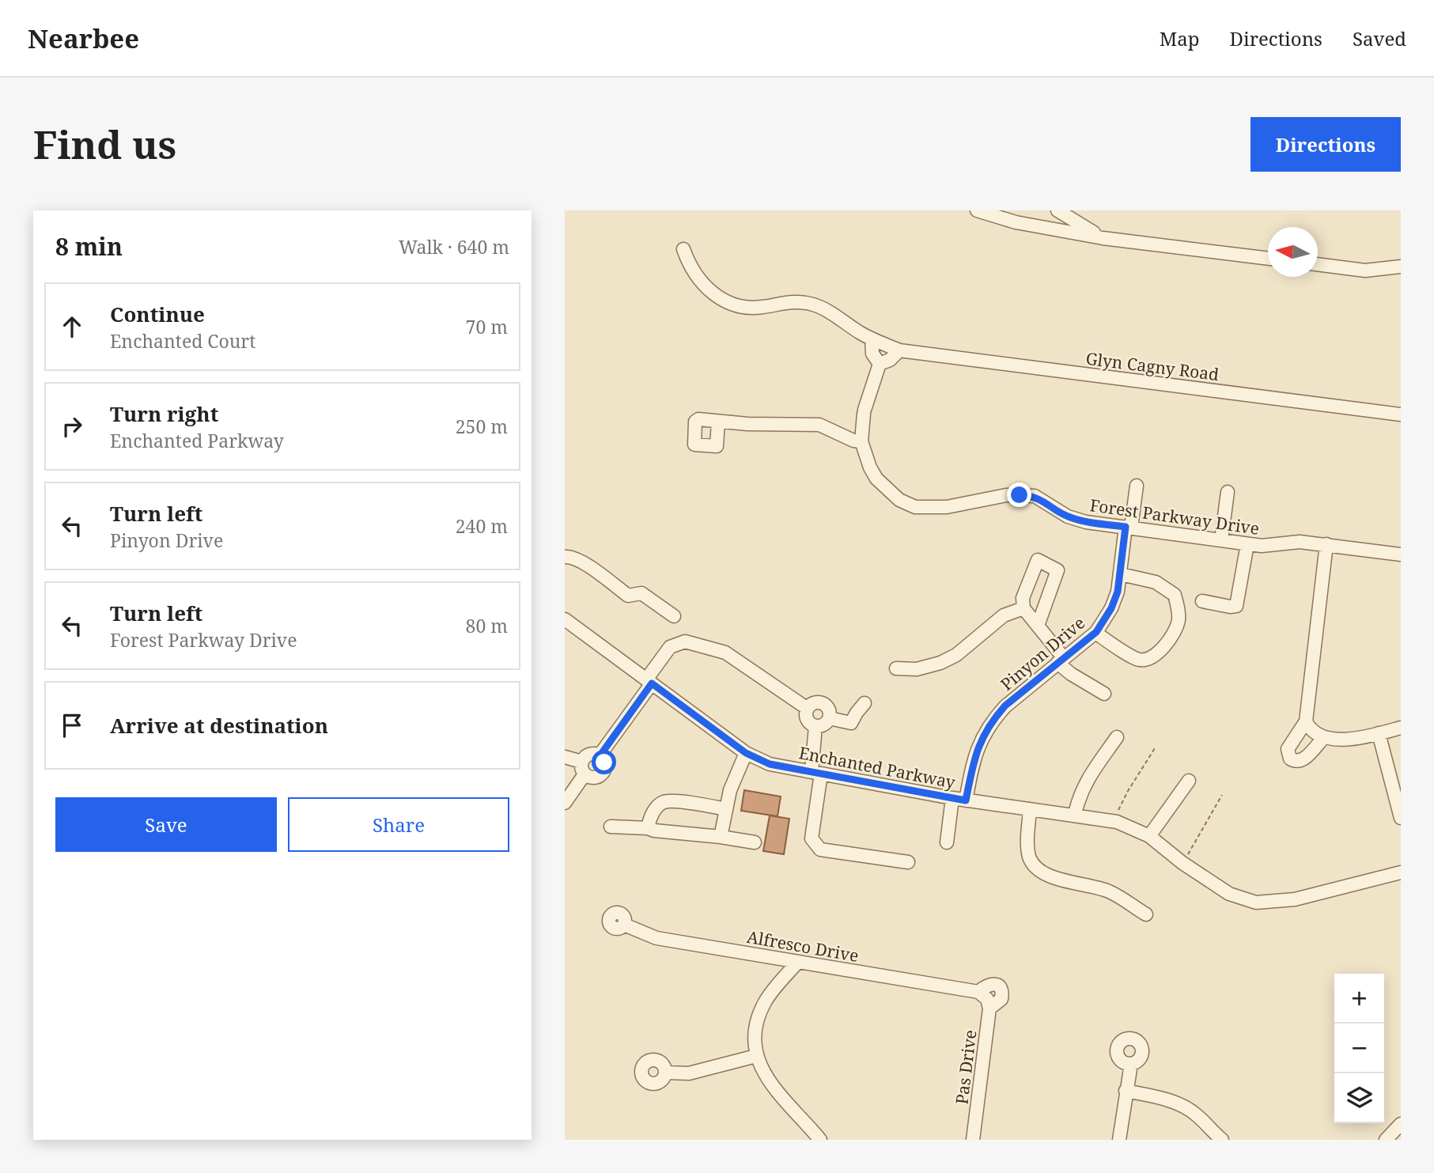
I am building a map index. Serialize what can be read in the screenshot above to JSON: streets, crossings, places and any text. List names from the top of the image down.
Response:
{
  "streets": {
    "street": [
      "Glyn Cagny Road",
      "Forest Parkway Drive",
      "Pinyon Drive",
      "Enchanted Parkway",
      "Alfresco Drive",
      "Pas Drive"
    ]
  },
  "crossings": [
    ["Forest Parkway Drive", "Pinyon Drive"],
    ["Pinyon Drive", "Enchanted Parkway"],
    ["Alfresco Drive", "Pas Drive"]
  ],
  "north": "left",
  "page": {
    "header": "Nearbee",
    "nav": ["Map", "Directions", "Saved"],
    "buttons": [
      "Directions",
      ["Save", "Share"]
    ],
    "title": "Find us",
    "heading": ["8 min", "Walk · 640 m"],
    "list": [
      ["Continue", "Enchanted Court", "70 m"],
      ["Turn right", "Enchanted Parkway", "250 m"],
      ["Turn left", "Pinyon Drive", "240 m"],
      ["Turn left", "Forest Parkway Drive", "80 m"],
      "Arrive at destination"
    ],
    "map_buttons": ["+", "−"]
  }
}
